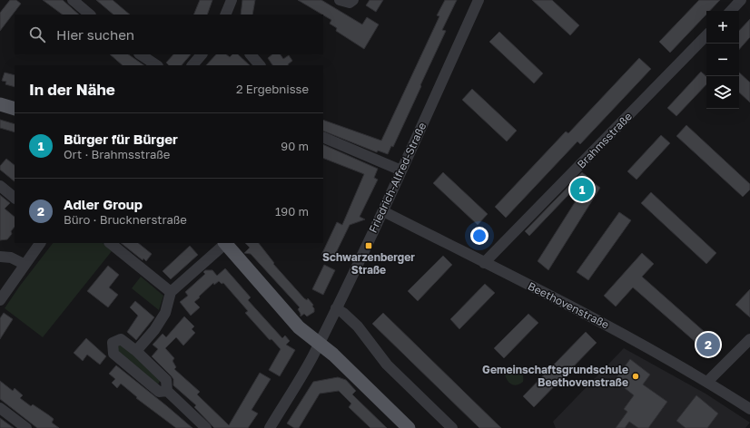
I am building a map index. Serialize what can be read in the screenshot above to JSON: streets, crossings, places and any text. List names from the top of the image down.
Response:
{
  "streets": {
    "street": ["Brahmsstraße", "Friedrich-Alfred-Straße", "Beethovenstraße"]
  },
  "crossings": [
    ["Brahmsstraße", "Beethovenstraße"],
    ["Friedrich-Alfred-Straße", "Beethovenstraße"]
  ],
  "places": {
    "transit": ["Schwarzenberger Straße"],
    "other": ["Gemeinschaftsgrundschule Beethovenstraße"]
  },
  "page": {
    "map_buttons": ["+", "−"],
    "search": "Hier suchen",
    "heading": ["In der Nähe", "2 Ergebnisse"],
    "list": [
      {
        "mark": "1",
        "name": "Bürger für Bürger",
        "note": "Ort · Brahmsstraße",
        "value": "90 m"
      },
      {
        "mark": "2",
        "name": "Adler Group",
        "note": "Büro · Brucknerstraße",
        "value": "190 m"
      }
    ],
    "pins": ["1", "2"]
  }
}
